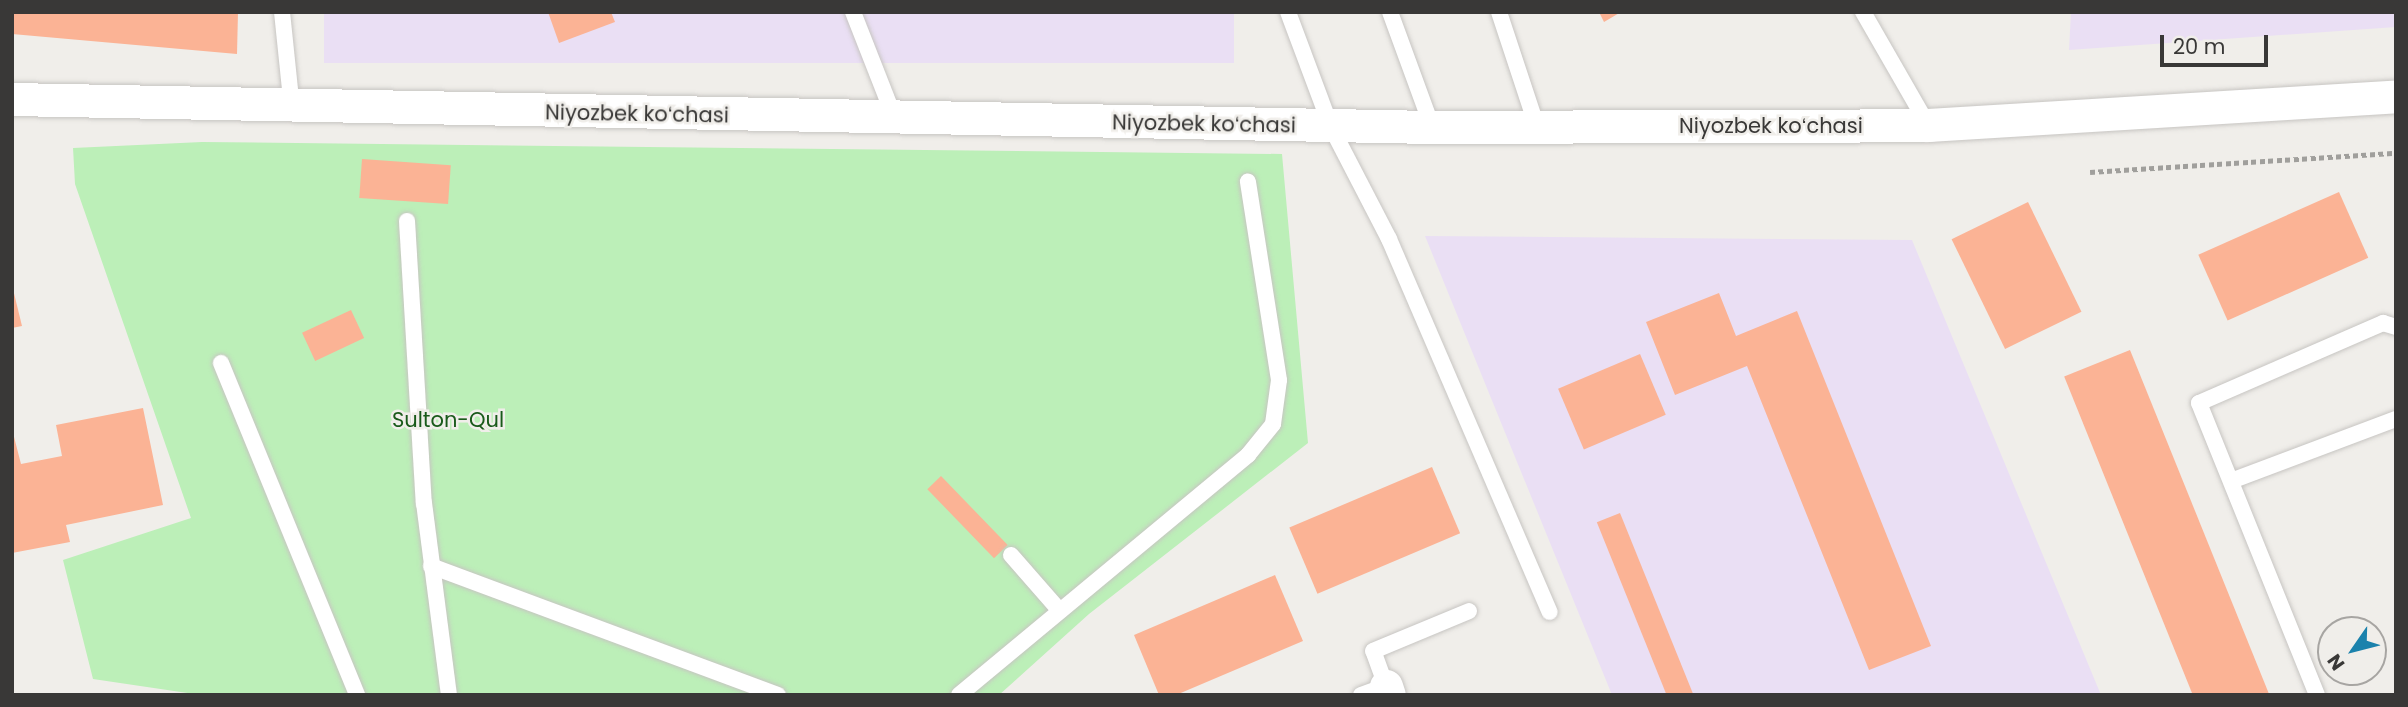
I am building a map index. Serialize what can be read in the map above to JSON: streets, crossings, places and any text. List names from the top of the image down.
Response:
{
  "streets": {
    "street": ["Niyozbek koʻchasi"]
  },
  "parks": ["Sulton-Qul"],
  "scale_bar": "20 m",
  "north": "bottom left"
}
